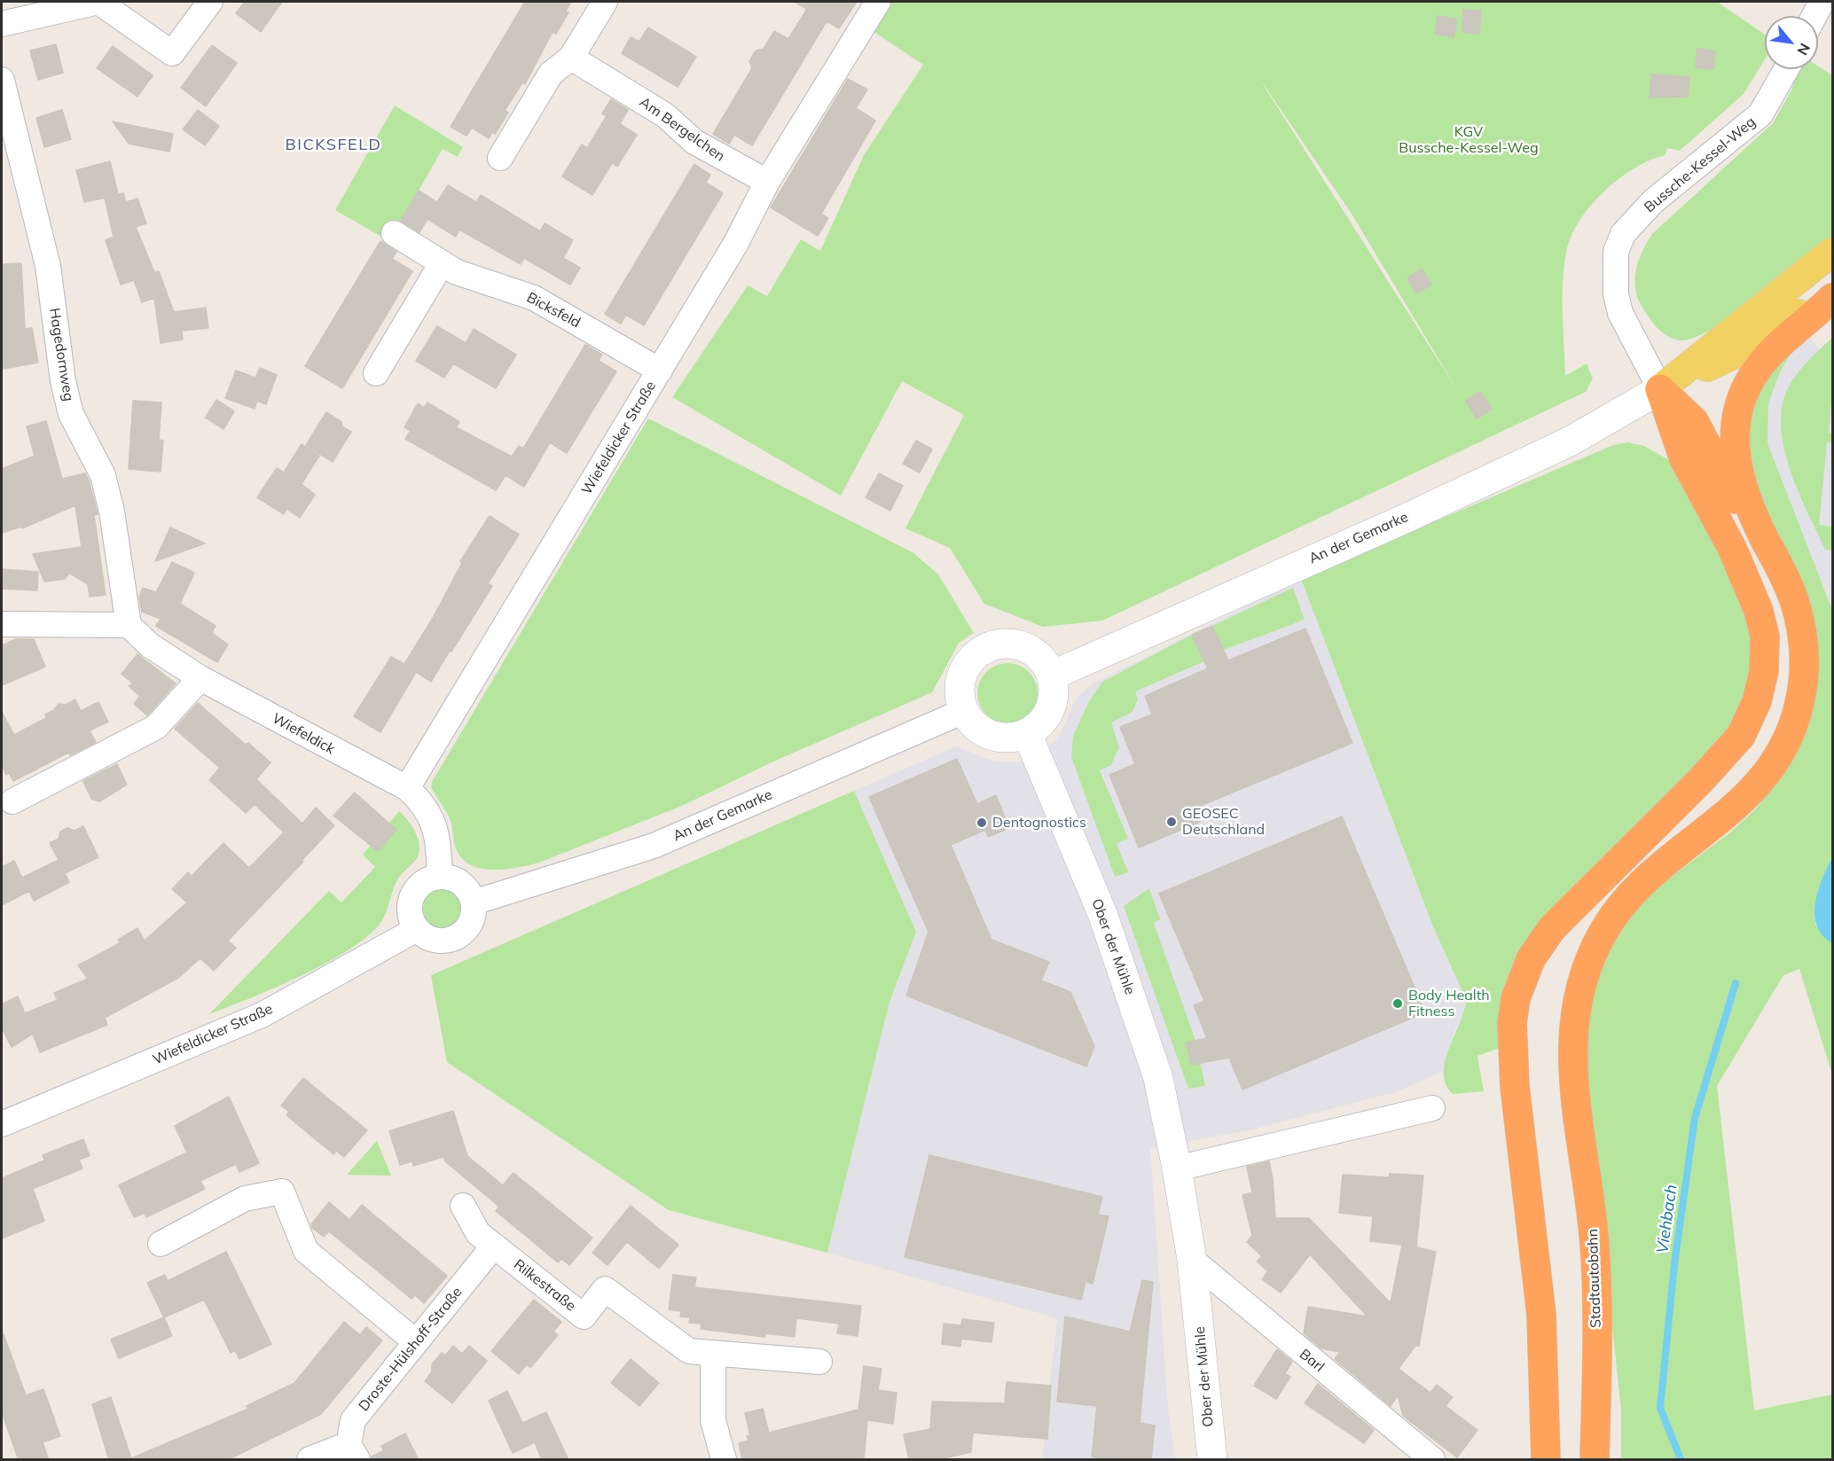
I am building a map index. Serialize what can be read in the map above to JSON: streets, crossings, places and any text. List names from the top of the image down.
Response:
{
  "streets": {
    "highway": ["Stadtautobahn"],
    "street": [
      "Am Bergelchen",
      "Bussche-Kessel-Weg",
      "Bicksfeld",
      "Hagedornweg",
      "Wiefeldicker Straße",
      "An der Gemarke",
      "Wiefeldick",
      "Ober der Mühle",
      "Rilkestraße",
      "Droste-Hülshoff-Straße",
      "Barl"
    ]
  },
  "crossings": [
    ["Am Bergelchen", "Wiefeldicker Straße"],
    ["Bussche-Kessel-Weg", "An der Gemarke"],
    ["Bicksfeld", "Wiefeldicker Straße"],
    ["Hagedornweg", "Wiefeldick"],
    ["Wiefeldicker Straße", "An der Gemarke"],
    ["Wiefeldicker Straße", "Wiefeldick"],
    ["An der Gemarke", "Ober der Mühle"],
    ["Ober der Mühle", "Barl"],
    ["Rilkestraße", "Droste-Hülshoff-Straße"]
  ],
  "districts": ["BICKSFELD"],
  "water": ["Viehbach"],
  "parks": ["KGV Bussche-Kessel-Weg"],
  "places": ["GEOSEC Deutschland", "Dentognostics", "Body Health Fitness"],
  "north": "bottom right"
}
